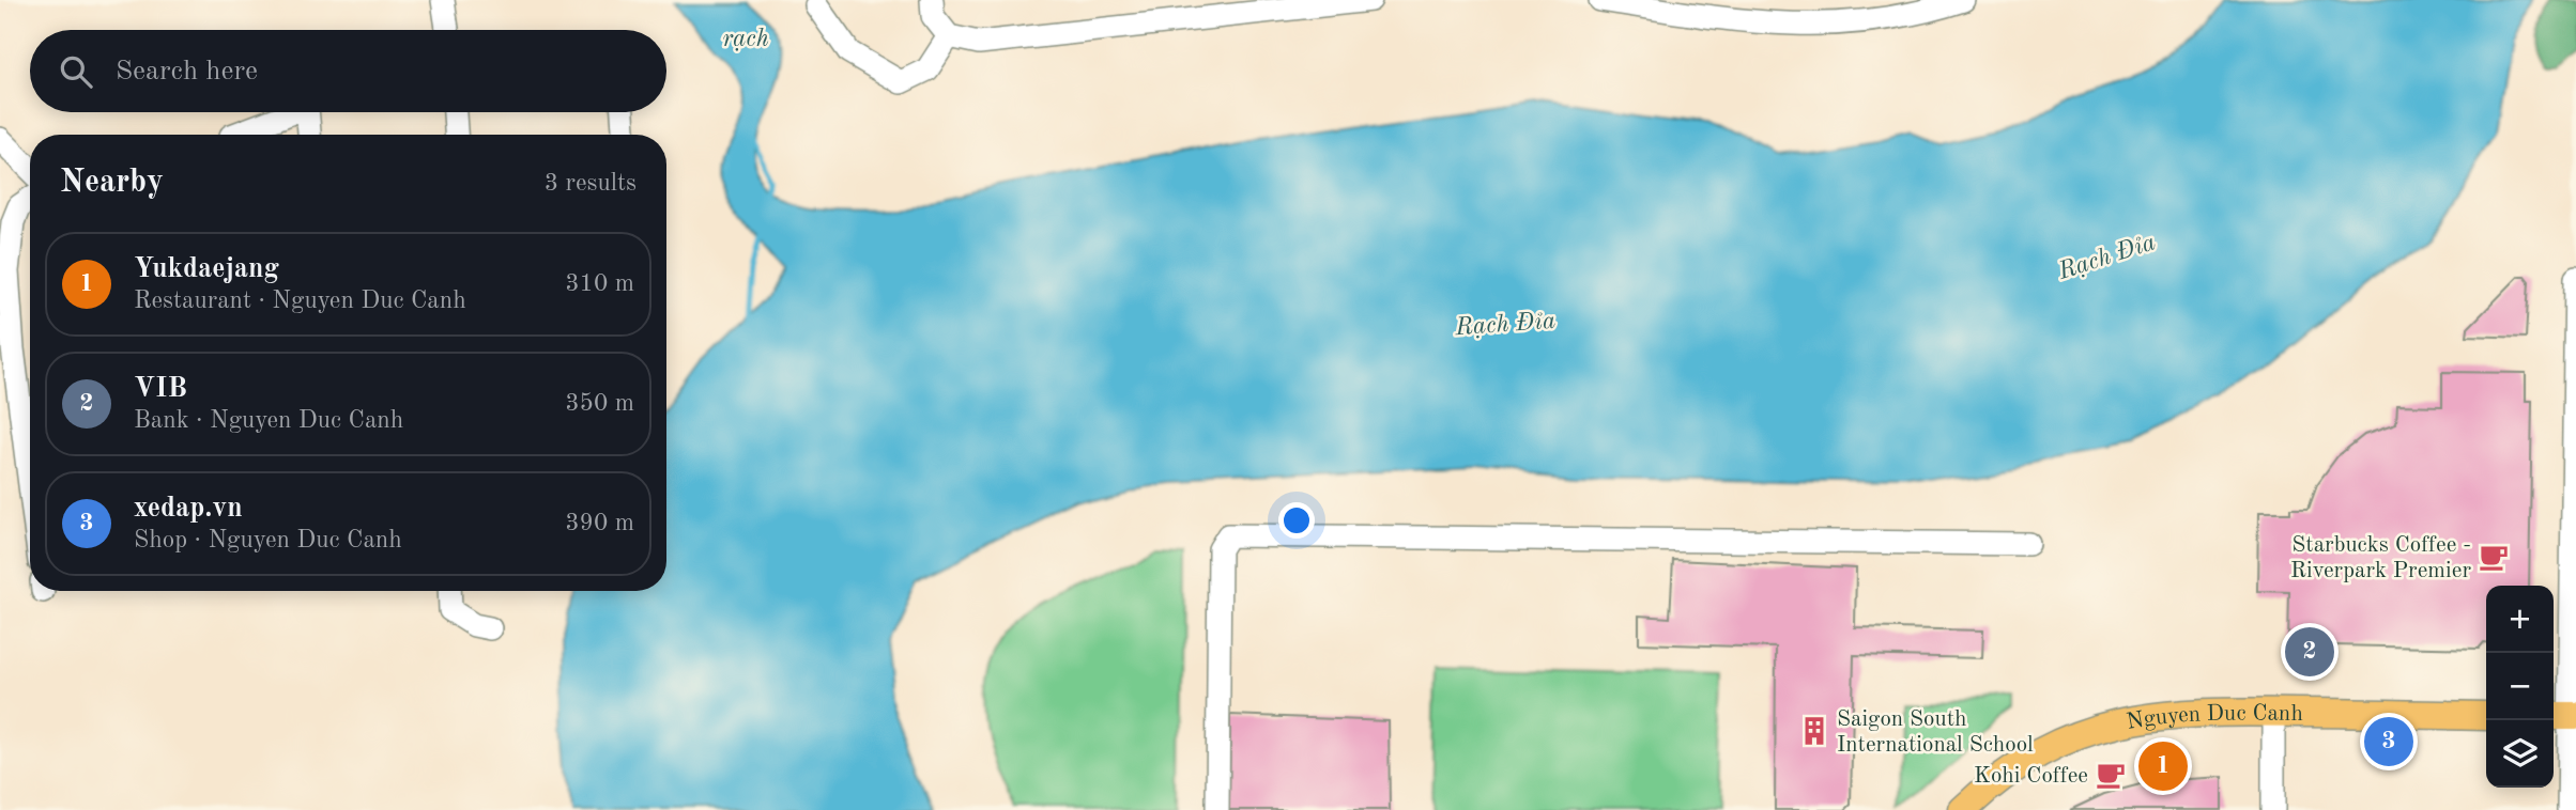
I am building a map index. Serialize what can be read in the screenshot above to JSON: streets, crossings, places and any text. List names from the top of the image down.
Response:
{
  "streets": {
    "main road": ["Nguyen Duc Canh"]
  },
  "water": ["rạch", "Rạch Đỉa"],
  "places": {
    "cafe": ["Starbucks Coffee - Riverpark Premier", "Kohi Coffee"],
    "building": ["Saigon South International School"]
  },
  "page": {
    "search": "Search here",
    "heading": ["Nearby", "3 results"],
    "list": [
      {
        "mark": "1",
        "name": "Yukdaejang",
        "note": "Restaurant · Nguyen Duc Canh",
        "value": "310 m"
      },
      {
        "mark": "2",
        "name": "VIB",
        "note": "Bank · Nguyen Duc Canh",
        "value": "350 m"
      },
      {
        "mark": "3",
        "name": "xedap.vn",
        "note": "Shop · Nguyen Duc Canh",
        "value": "390 m"
      }
    ],
    "map_buttons": ["+", "−"],
    "pins": ["2", "3", "1"]
  }
}
